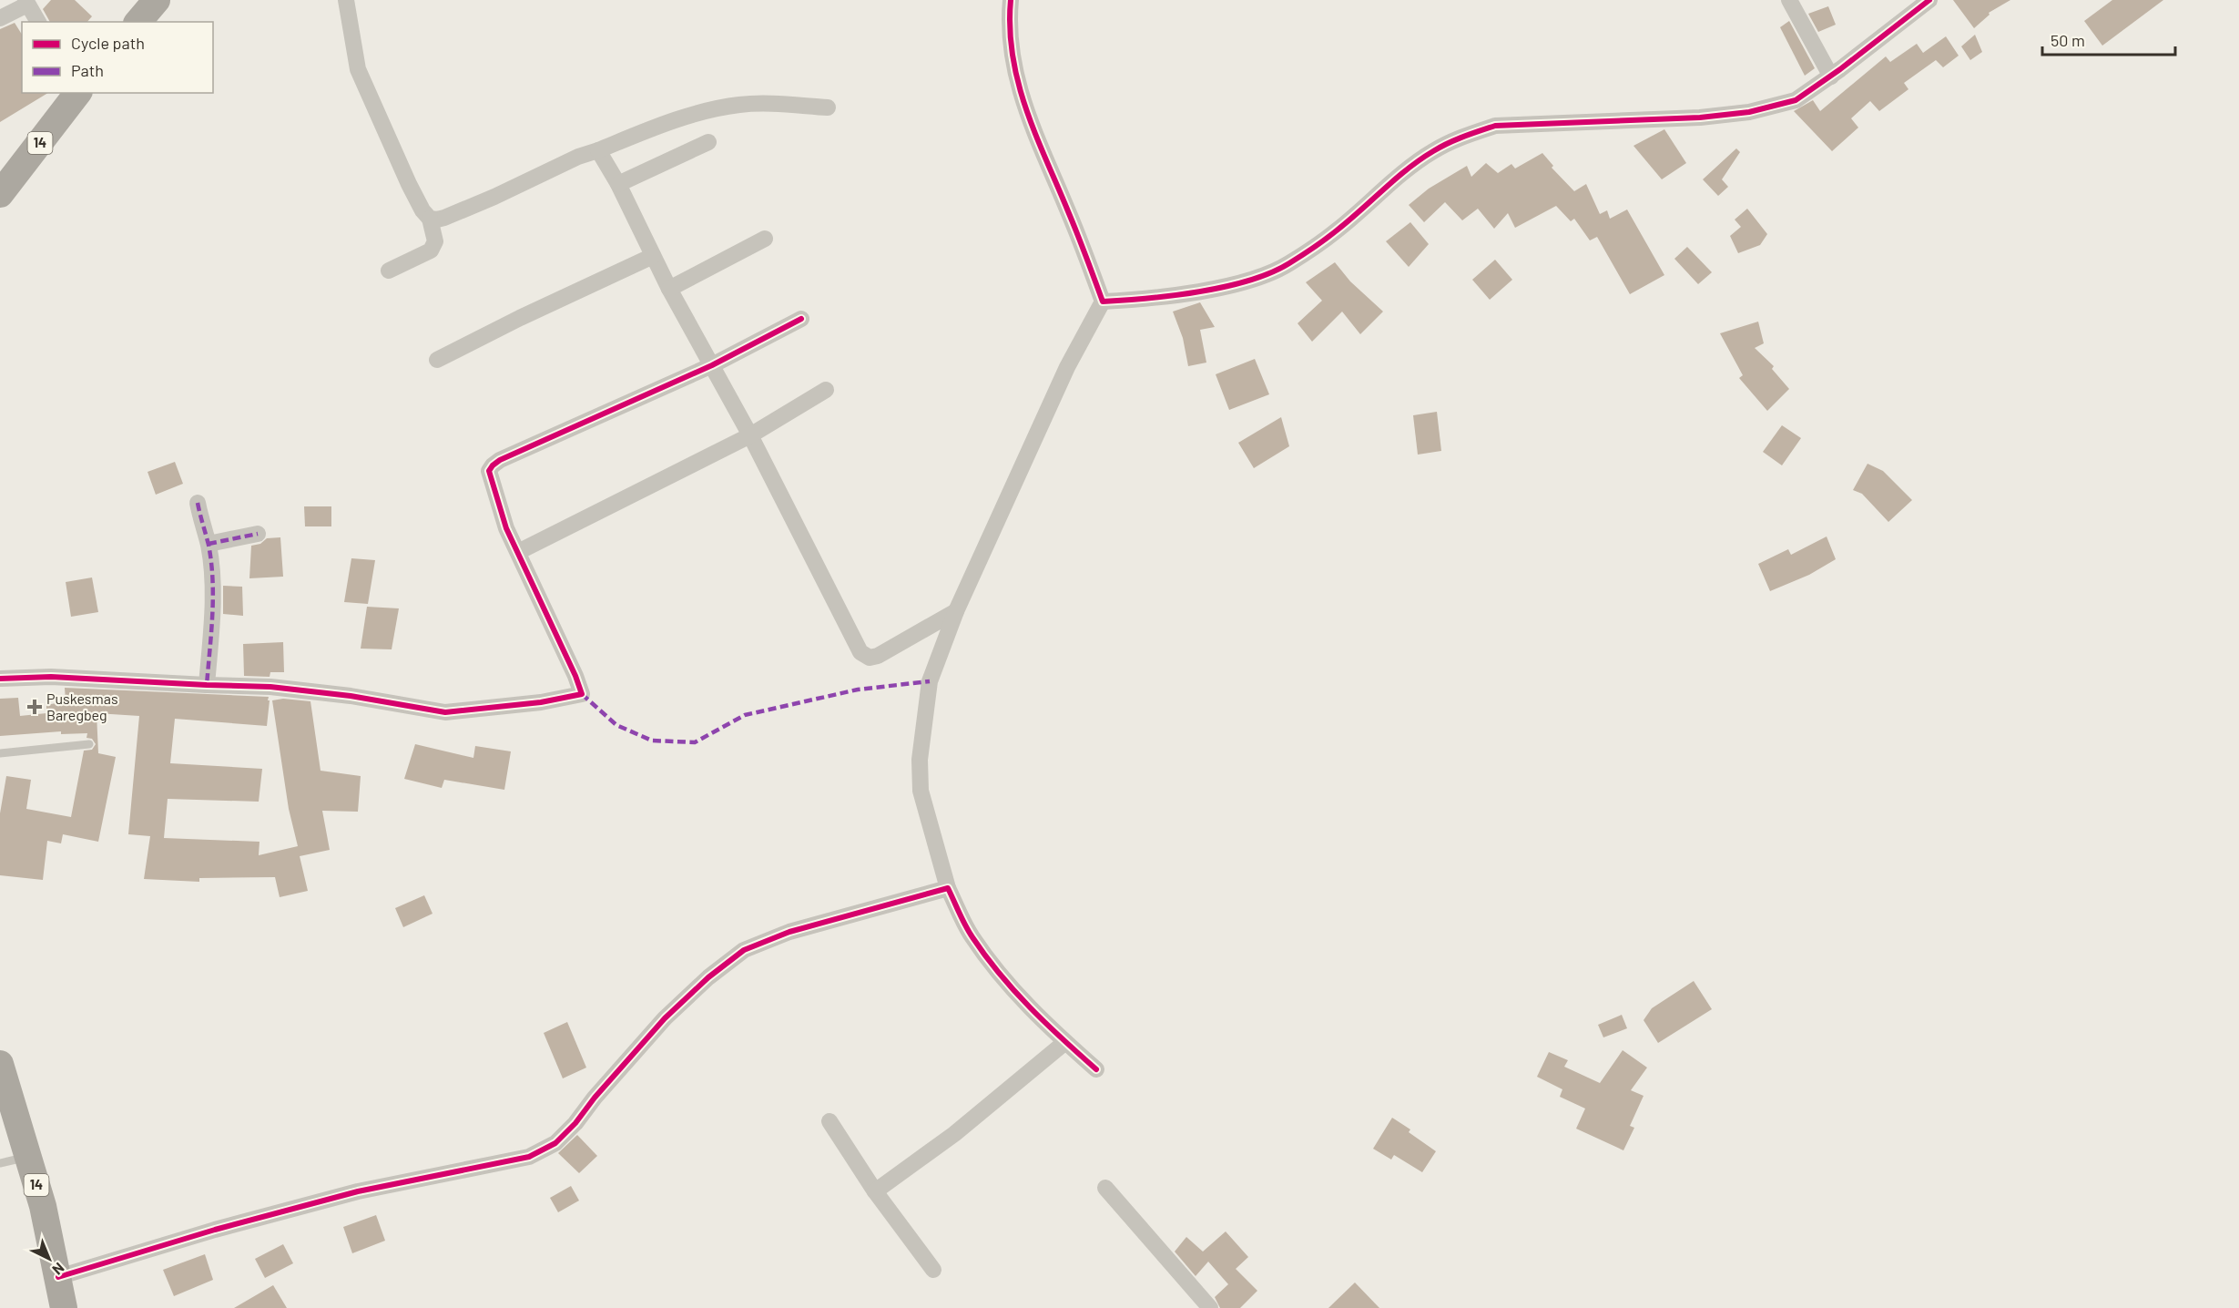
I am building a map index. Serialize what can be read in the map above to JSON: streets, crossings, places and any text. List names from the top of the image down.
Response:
{
  "streets": {
    "highway": ["14"]
  },
  "places": {
    "health": ["Puskesmas Baregbeg"]
  },
  "legend": ["Cycle path", "Path"],
  "scale_bar": "50 m",
  "north": "bottom right"
}
